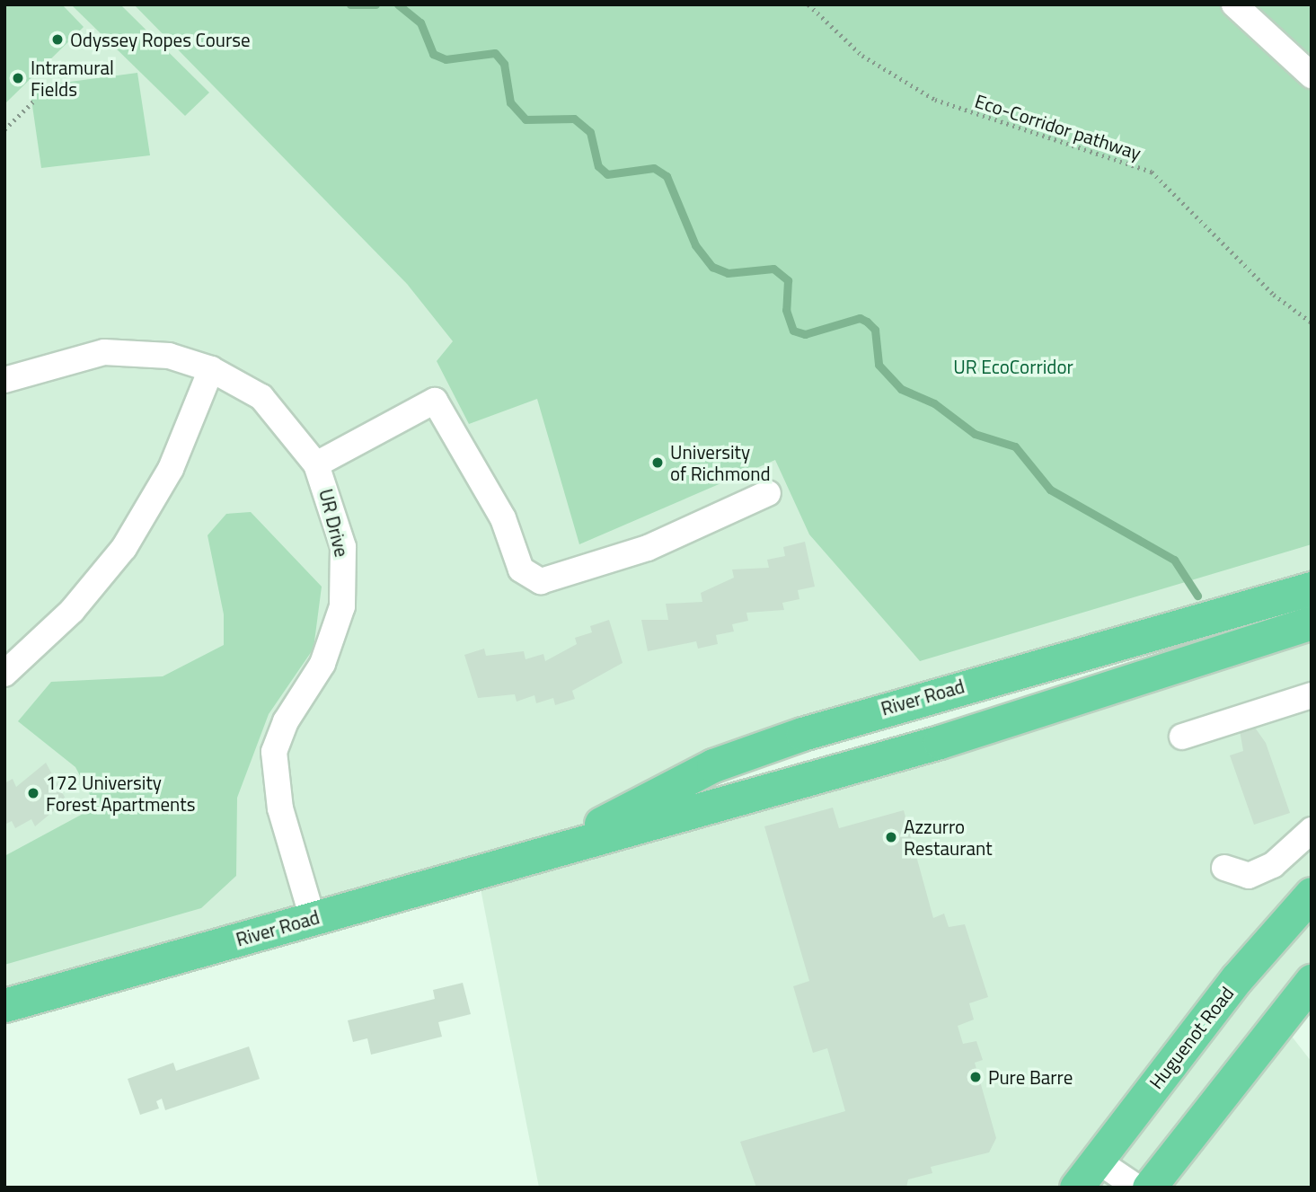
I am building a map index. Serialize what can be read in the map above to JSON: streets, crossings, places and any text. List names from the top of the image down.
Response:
{
  "streets": {
    "main road": ["River Road", "Huguenot Road"],
    "street": ["UR Drive"],
    "path": ["Eco-Corridor pathway"]
  },
  "crossings": [
    ["UR Drive", "River Road"]
  ],
  "parks": ["UR EcoCorridor"],
  "places": [
    "Odyssey Ropes Course",
    "Intramural Fields",
    "University of Richmond",
    "172 University Forest Apartments",
    "Azzurro Restaurant",
    "Pure Barre"
  ]
}
